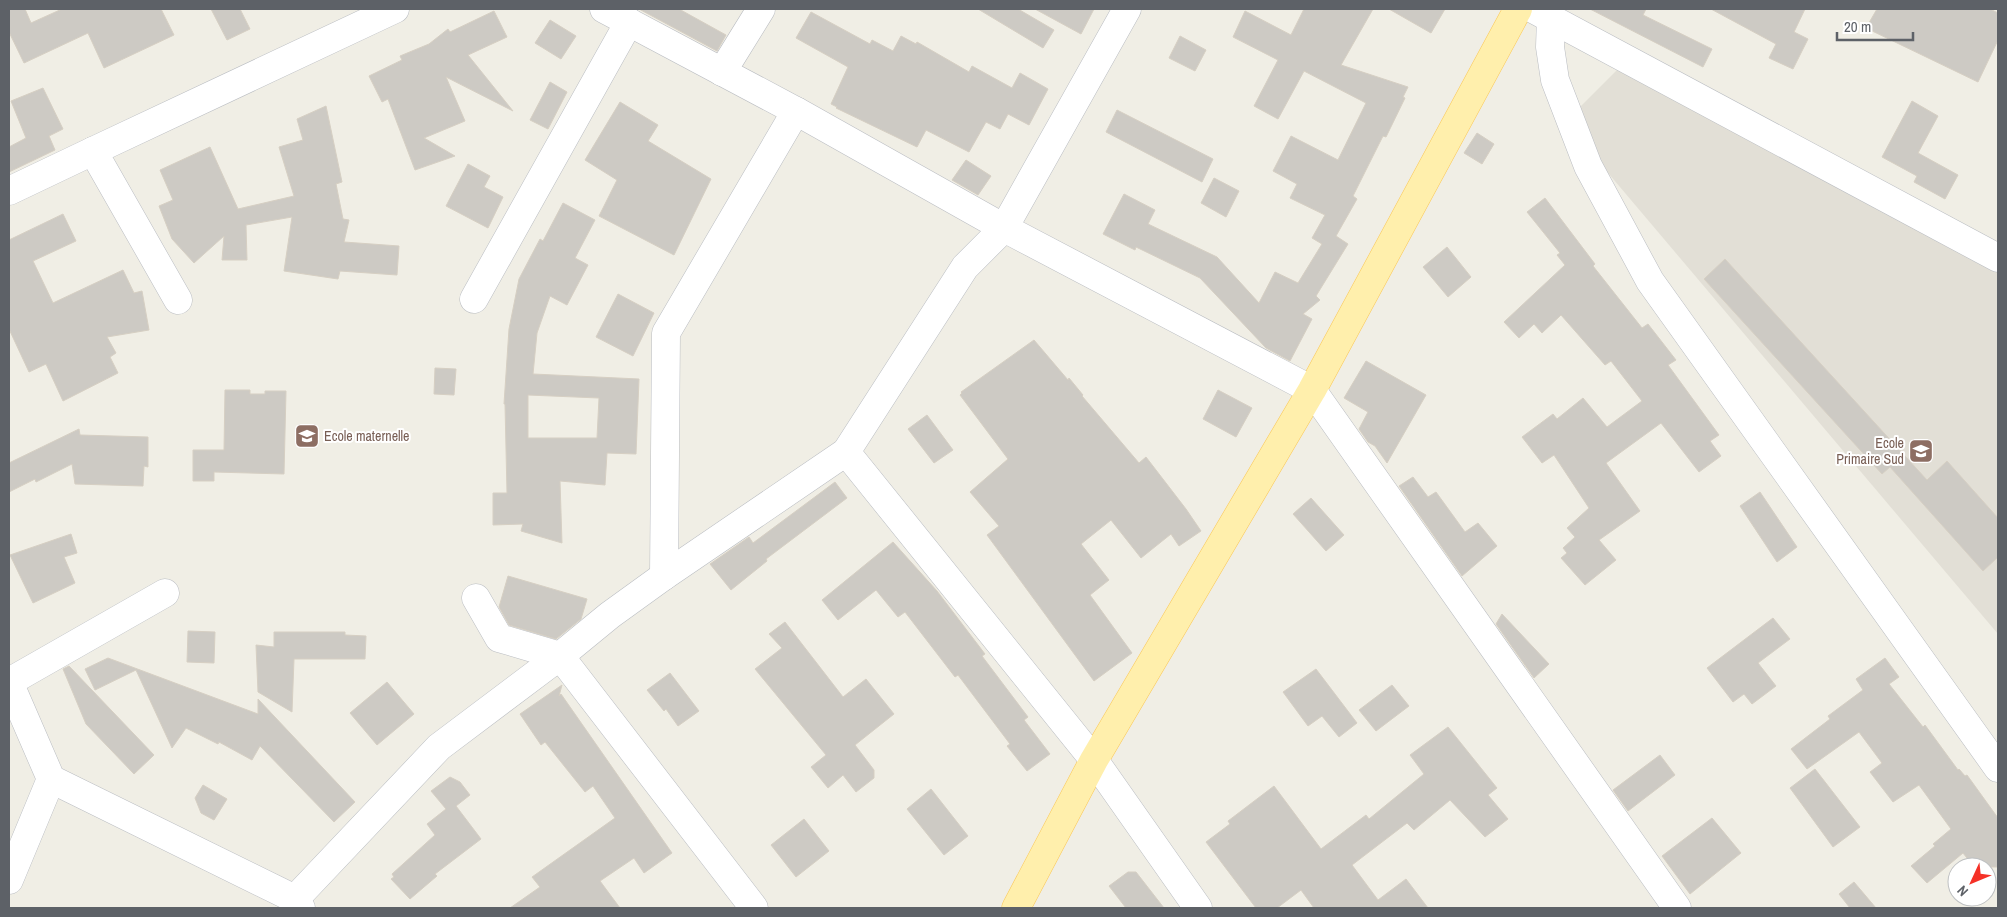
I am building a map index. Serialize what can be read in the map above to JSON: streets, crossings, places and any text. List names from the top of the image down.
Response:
{
  "places": {
    "school or university": ["Ecole maternelle", "Ecole Primaire Sud"]
  },
  "scale_bar": "20 m",
  "north": "bottom left"
}
